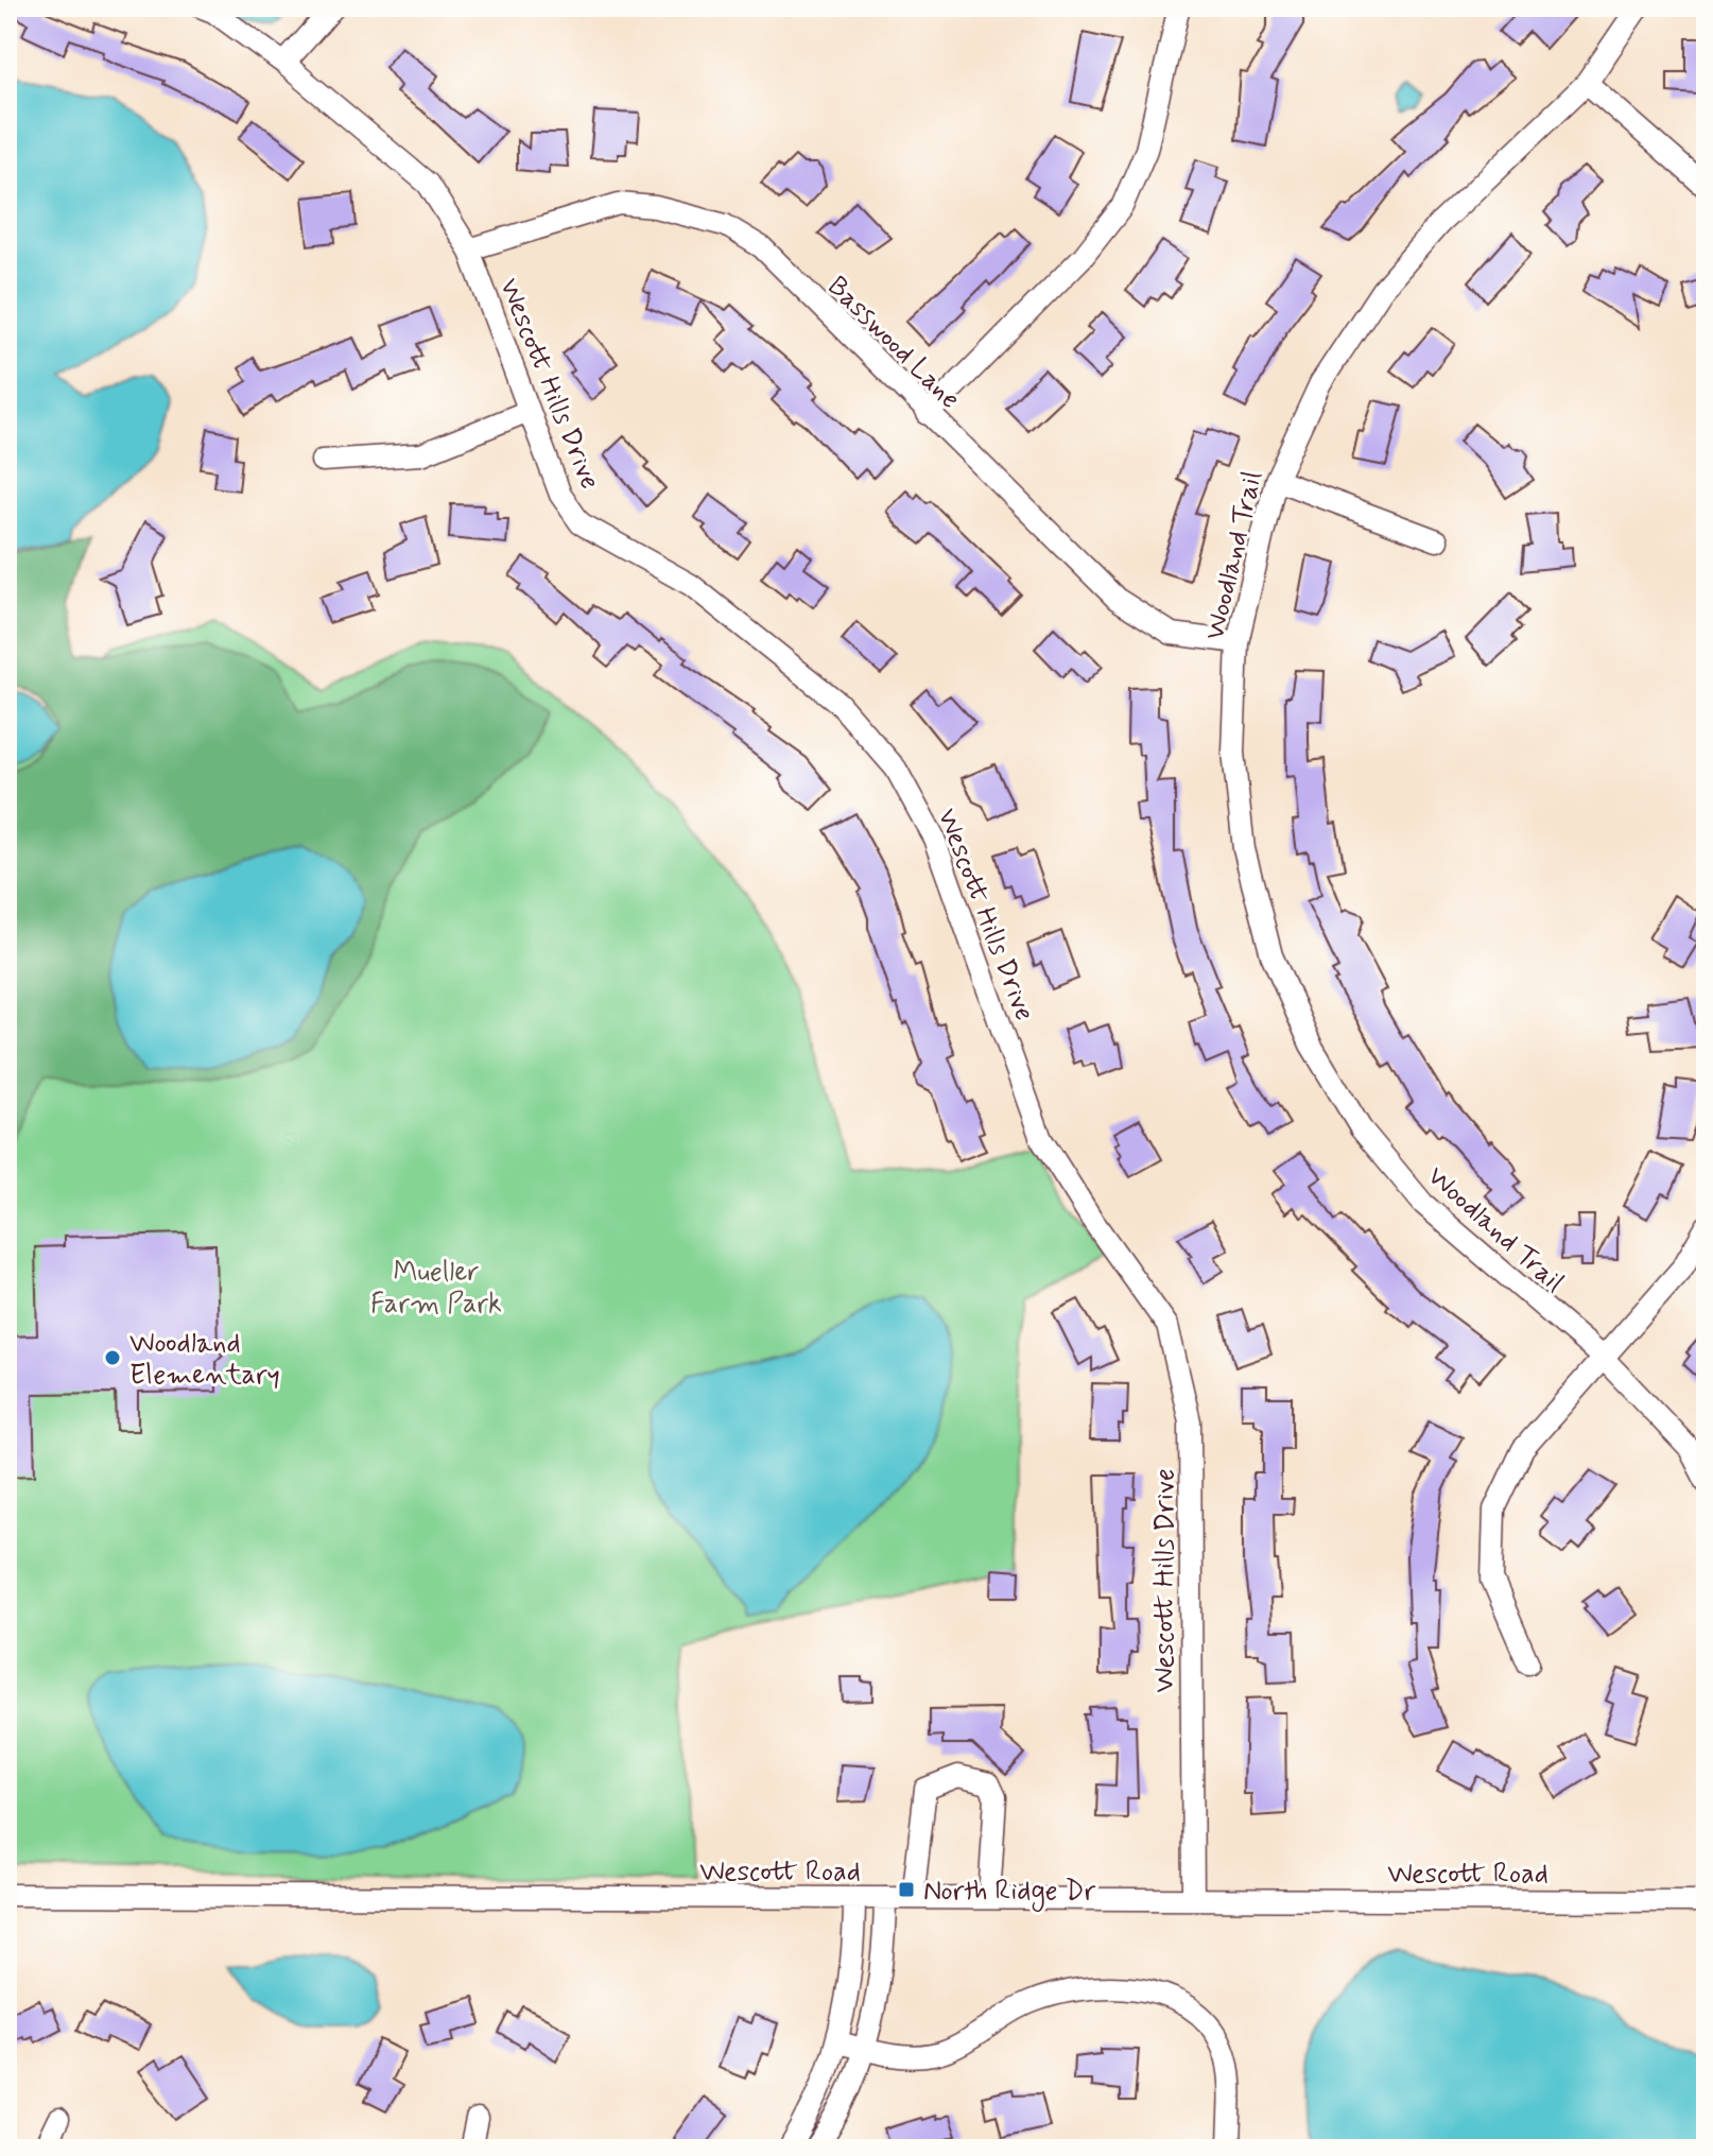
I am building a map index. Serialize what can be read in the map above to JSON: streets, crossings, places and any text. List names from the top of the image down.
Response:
{
  "streets": {
    "street": [
      "Basswood Lane",
      "Wescott Hills Drive",
      "Woodland Trail",
      "Wescott Road"
    ]
  },
  "crossings": [
    ["Basswood Lane", "Wescott Hills Drive"],
    ["Basswood Lane", "Woodland Trail"],
    ["Wescott Hills Drive", "Wescott Road"]
  ],
  "parks": ["Mueller Farm Park"],
  "places": {
    "other": ["Woodland Elementary"],
    "transit": ["North Ridge Dr"]
  }
}
